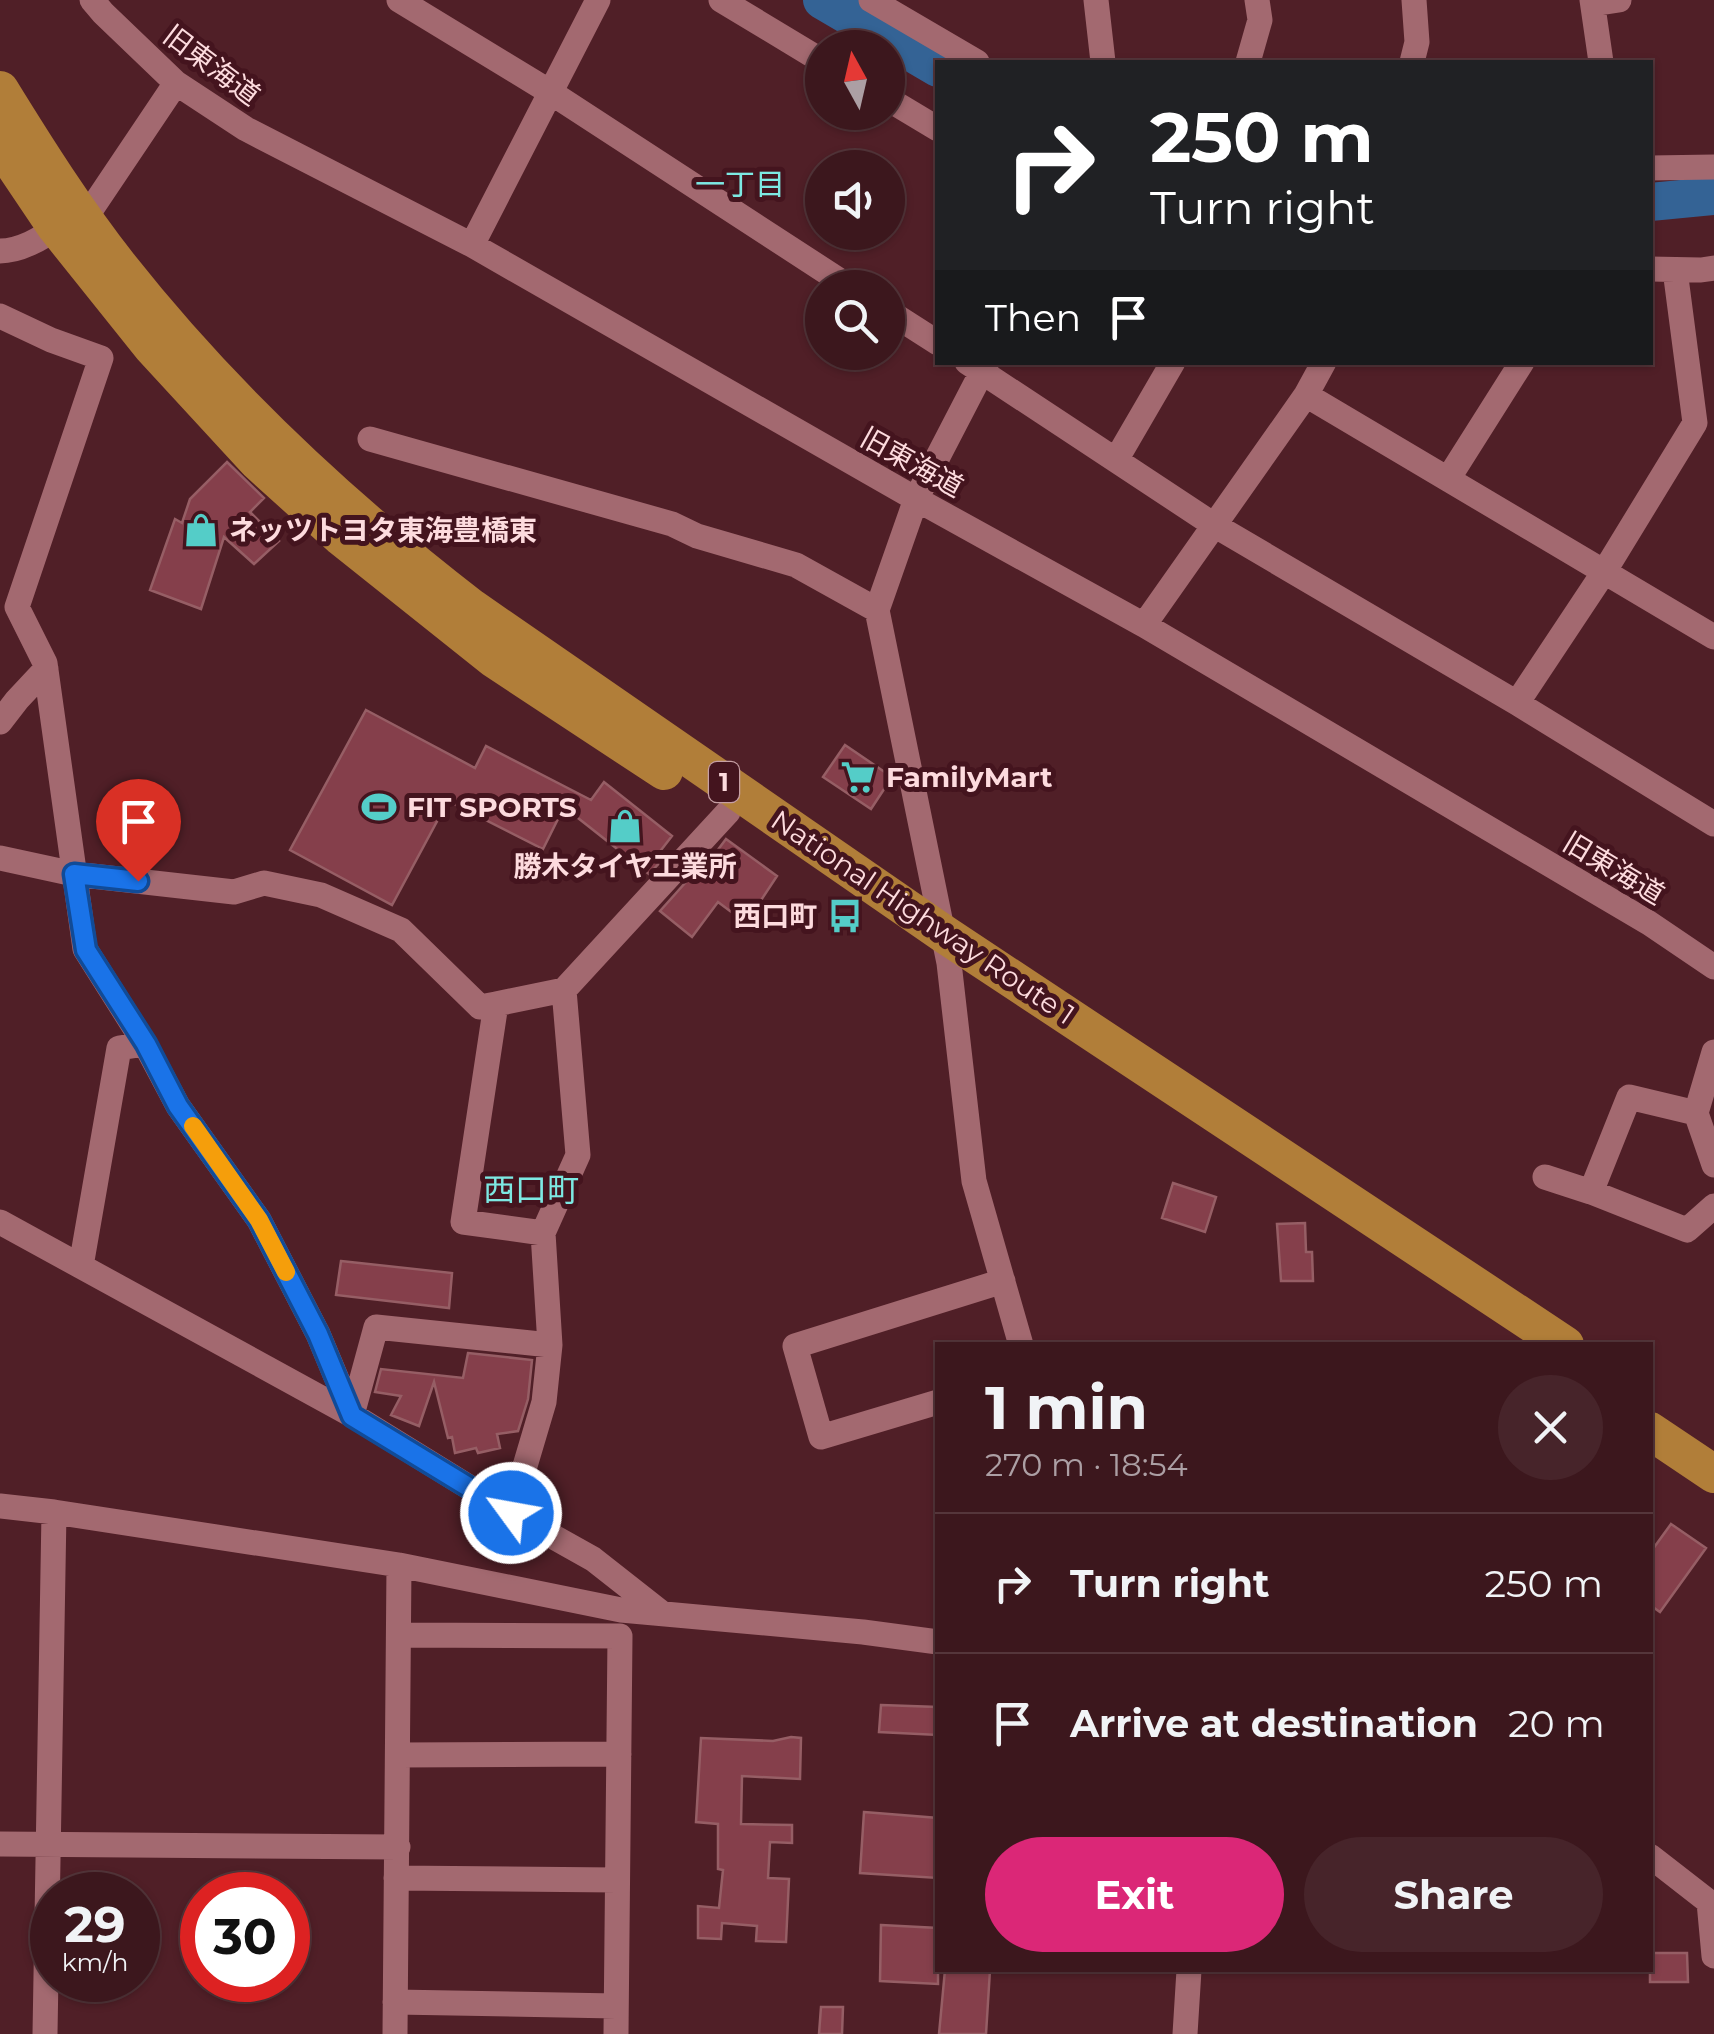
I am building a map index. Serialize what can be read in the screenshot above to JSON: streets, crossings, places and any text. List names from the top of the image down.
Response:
{
  "streets": {
    "highway": ["1", "National Highway Route 1"],
    "street": ["旧東海道"]
  },
  "districts": ["一丁目", "西口町"],
  "places": {
    "shop": ["ネッツトヨタ東海豊橋東", "勝木タイヤ工業所"],
    "supermarket": ["FamilyMart"],
    "sports": ["FIT SPORTS"],
    "bus stop": ["西口町"]
  },
  "north": "top",
  "page": {
    "turn": ["250 m", "Turn right"],
    "then": "Then",
    "heading": ["1 min", "270 m · 18:54"],
    "list": [
      {
        "name": "Turn right",
        "value": "250 m"
      },
      {
        "name": "Arrive at destination",
        "value": "20 m"
      }
    ],
    "buttons": ["Exit", "Share"],
    "speed": "29 km/h",
    "limit": "30"
  }
}
